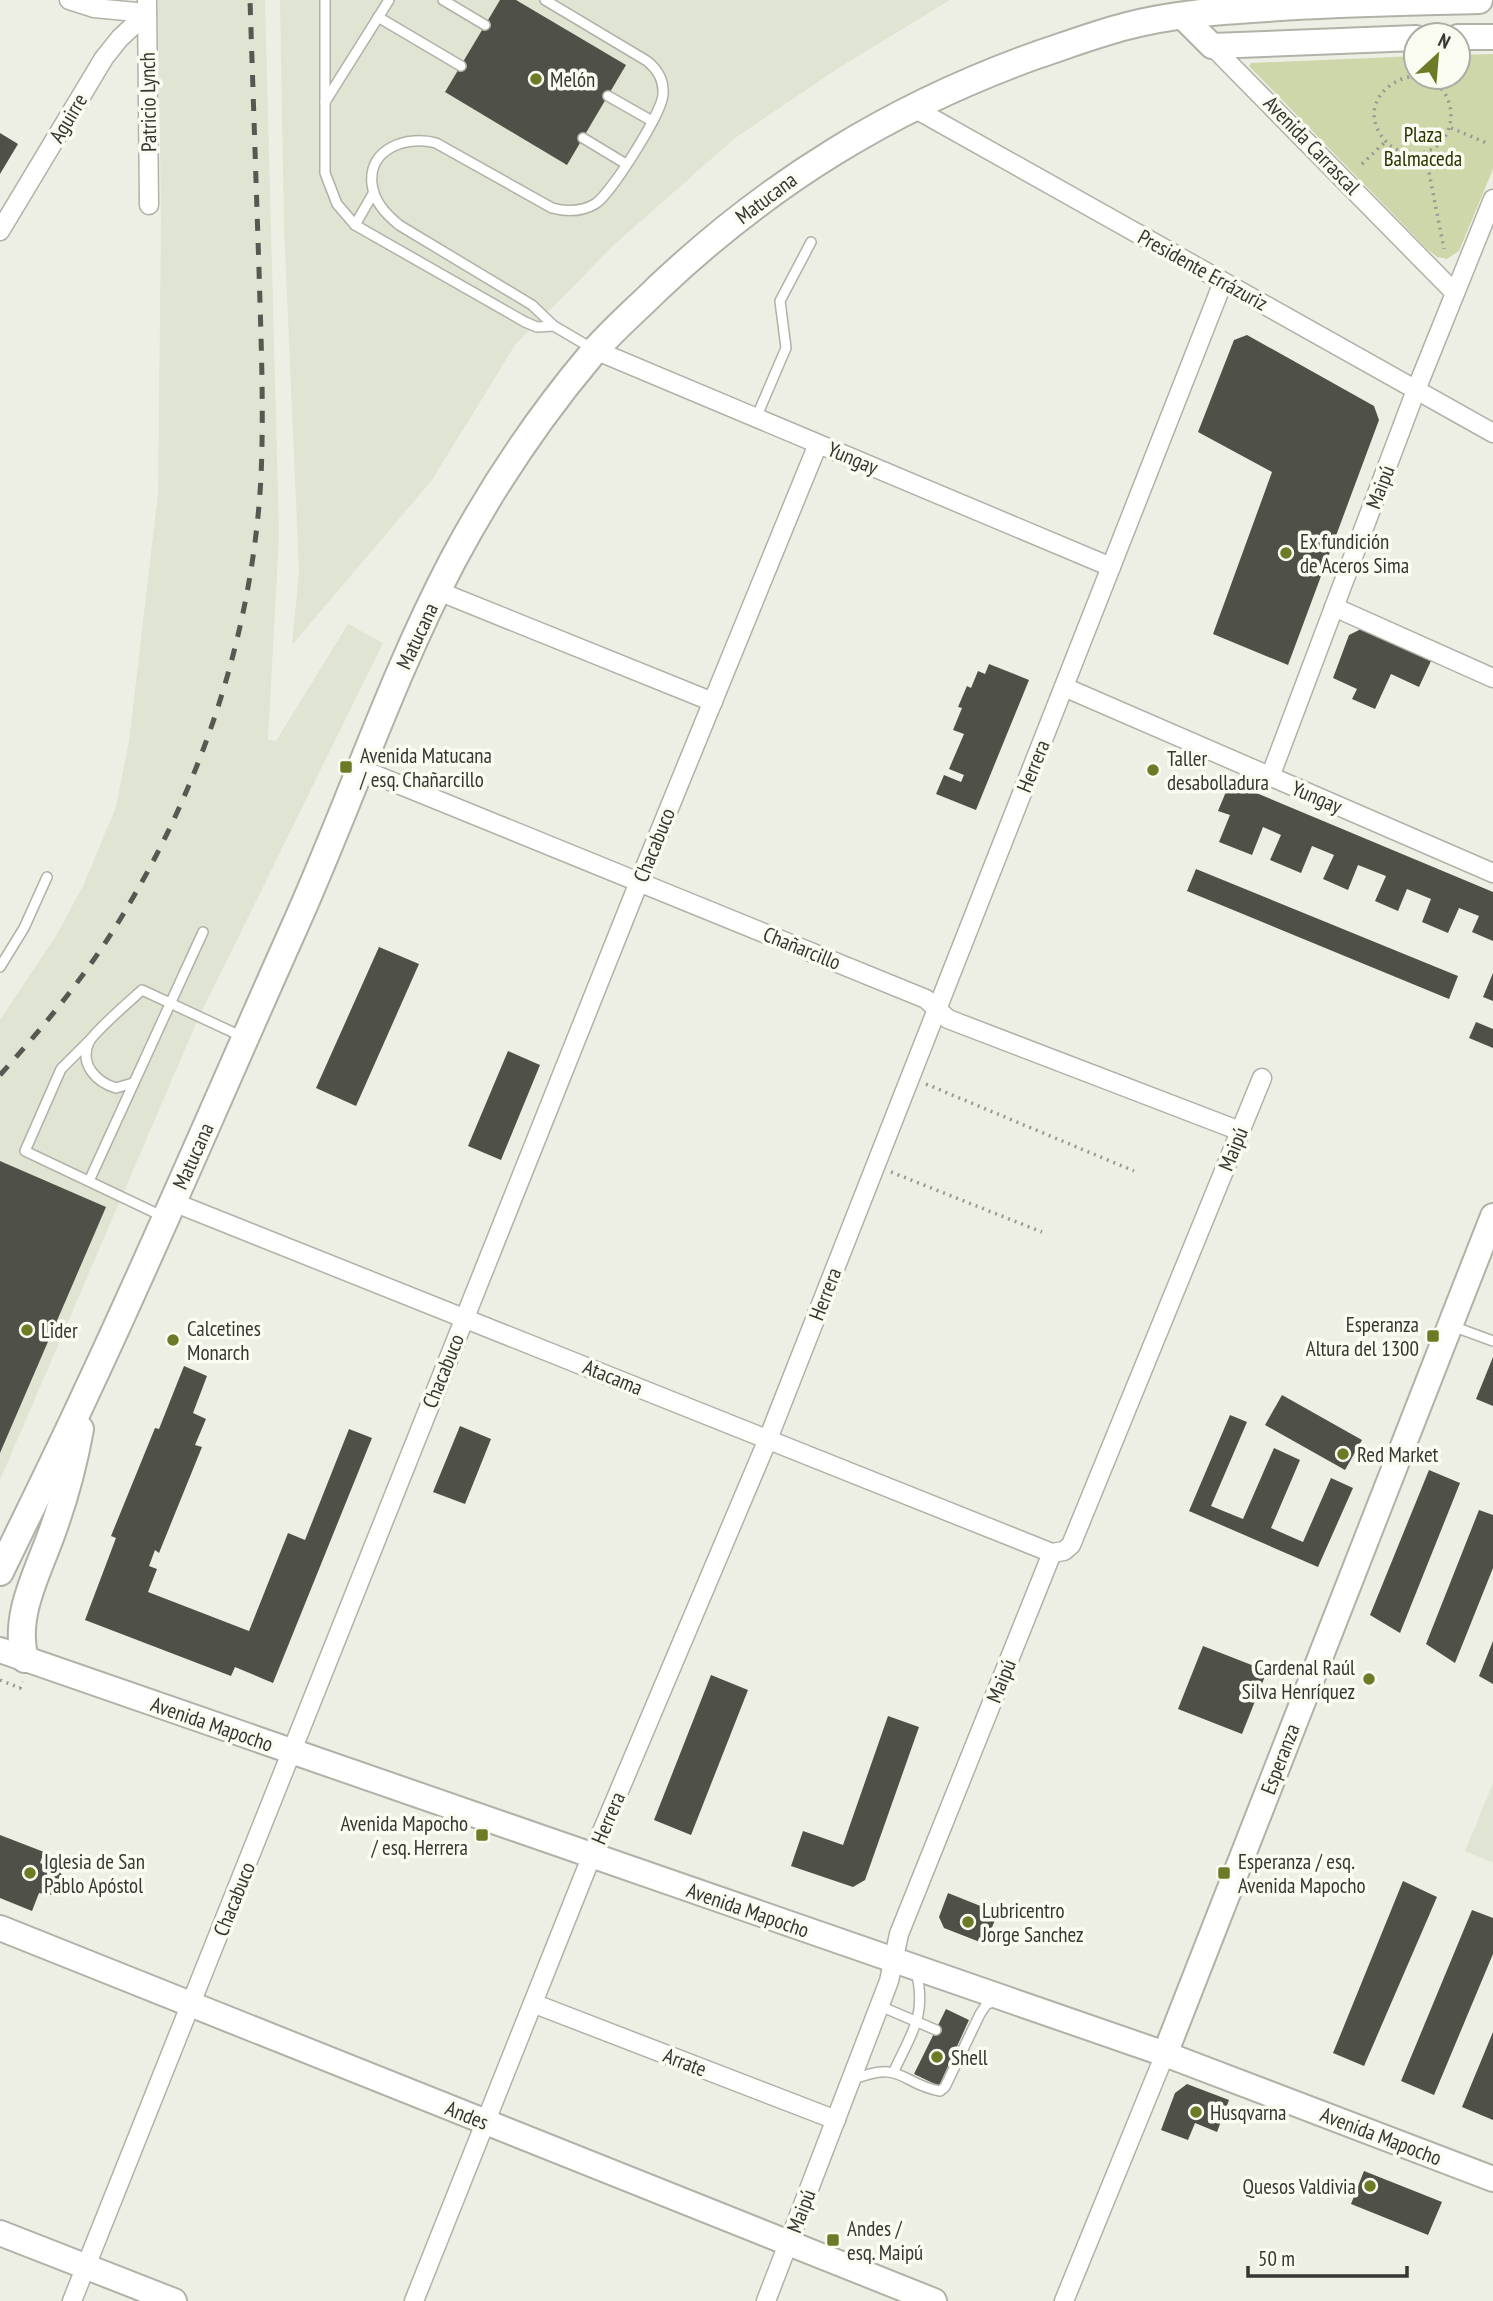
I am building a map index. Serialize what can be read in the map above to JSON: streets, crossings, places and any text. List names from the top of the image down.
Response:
{
  "streets": {
    "main road": [
      "Avenida Carrascal",
      "Matucana",
      "Avenida Mapocho",
      "Esperanza",
      "Andes"
    ],
    "street": [
      "Patricio Lynch",
      "Aguirre",
      "Presidente Errázuriz",
      "Yungay",
      "Maipú",
      "Herrera",
      "Chacabuco",
      "Chañarcillo",
      "Atacama",
      "Arrate"
    ]
  },
  "crossings": [
    ["Patricio Lynch", "Aguirre"],
    ["Avenida Carrascal", "Matucana"],
    ["Avenida Carrascal", "Maipú"],
    ["Matucana", "Presidente Errázuriz"],
    ["Matucana", "Yungay"],
    ["Matucana", "Chañarcillo"],
    ["Matucana", "Atacama"],
    ["Presidente Errázuriz", "Maipú"],
    ["Presidente Errázuriz", "Herrera"],
    ["Yungay", "Maipú"],
    ["Yungay", "Herrera"],
    ["Yungay", "Chacabuco"],
    ["Maipú", "Chañarcillo"],
    ["Maipú", "Atacama"],
    ["Maipú", "Avenida Mapocho"],
    ["Maipú", "Arrate"],
    ["Maipú", "Andes"],
    ["Herrera", "Chañarcillo"],
    ["Herrera", "Atacama"],
    ["Herrera", "Avenida Mapocho"],
    ["Herrera", "Arrate"],
    ["Herrera", "Andes"],
    ["Chacabuco", "Chañarcillo"],
    ["Chacabuco", "Atacama"],
    ["Chacabuco", "Avenida Mapocho"],
    ["Chacabuco", "Andes"],
    ["Avenida Mapocho", "Esperanza"]
  ],
  "parks": ["Plaza Balmaceda"],
  "places": {
    "other": [
      "Melón",
      "Ex fundición de Aceros Sima",
      "Taller desabolladura",
      "Lider",
      "Calcetines Monarch",
      "Red Market",
      "Cardenal Raúl Silva Henríquez",
      "Iglesia de San Pablo Apóstol",
      "Lubricentro Jorge Sanchez",
      "Shell",
      "Husqvarna",
      "Quesos Valdivia"
    ],
    "transit": [
      "Avenida Matucana / esq. Chañarcillo",
      "Esperanza Altura del 1300",
      "Avenida Mapocho / esq. Herrera",
      "Esperanza / esq. Avenida Mapocho",
      "Andes / esq. Maipú"
    ]
  },
  "scale_bar": "50 m",
  "north": "top right"
}
